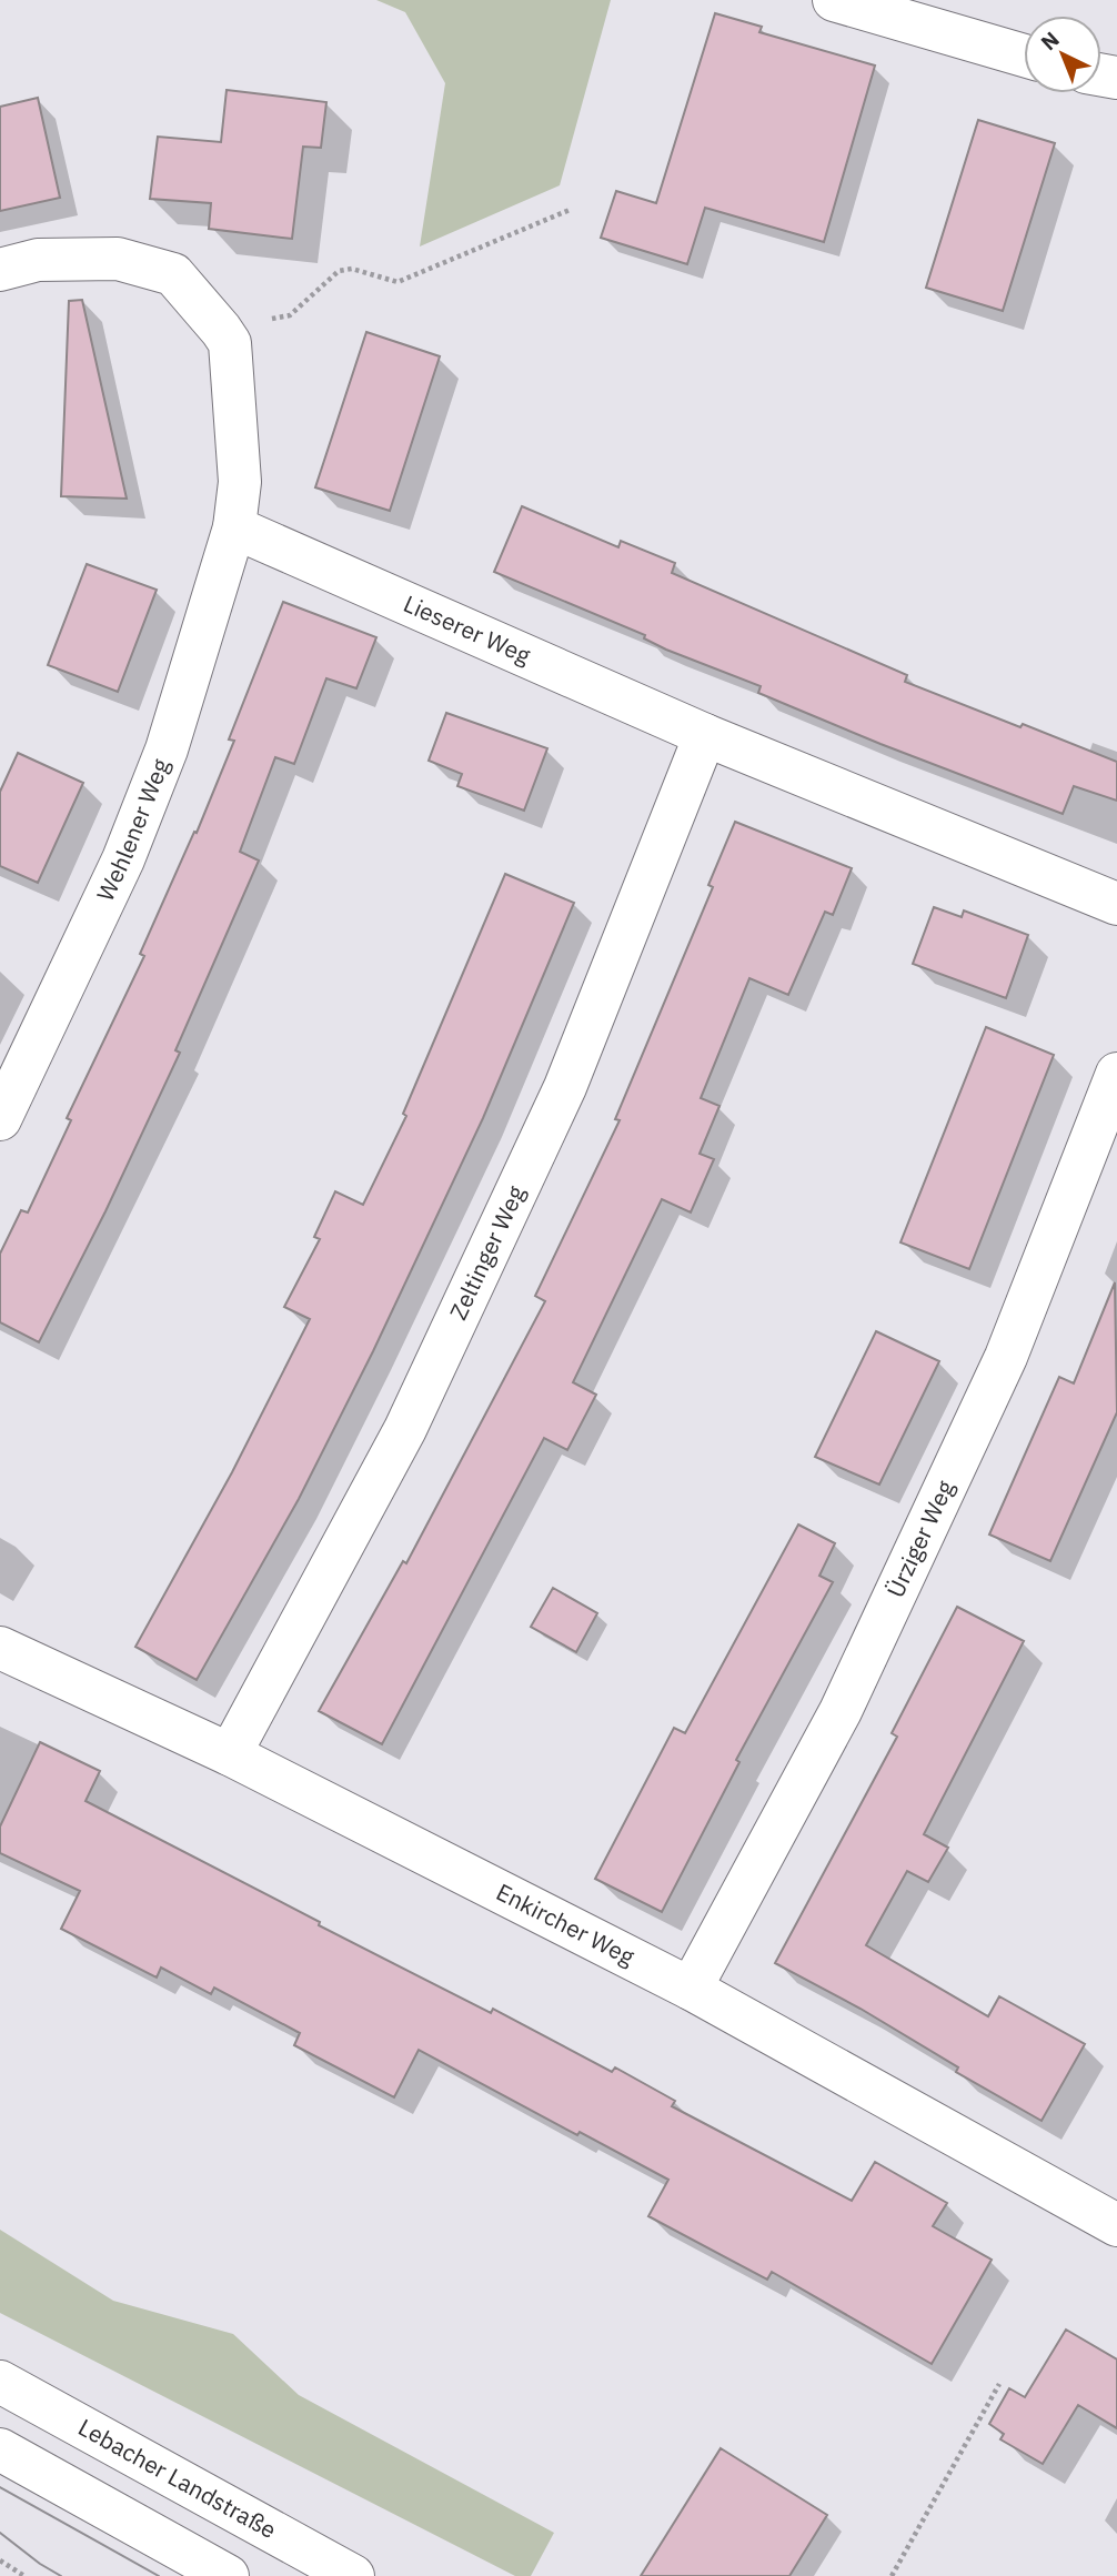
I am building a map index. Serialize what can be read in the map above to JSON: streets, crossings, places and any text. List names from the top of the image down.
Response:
{
  "streets": {
    "main road": [
      "Lieserer Weg",
      "Wehlener Weg",
      "Zeltinger Weg",
      "Ürziger Weg",
      "Enkircher Weg",
      "Lebacher Landstraße"
    ]
  },
  "crossings": [
    ["Lieserer Weg", "Wehlener Weg"],
    ["Lieserer Weg", "Zeltinger Weg"],
    ["Zeltinger Weg", "Enkircher Weg"],
    ["Ürziger Weg", "Enkircher Weg"]
  ],
  "north": "top left"
}
